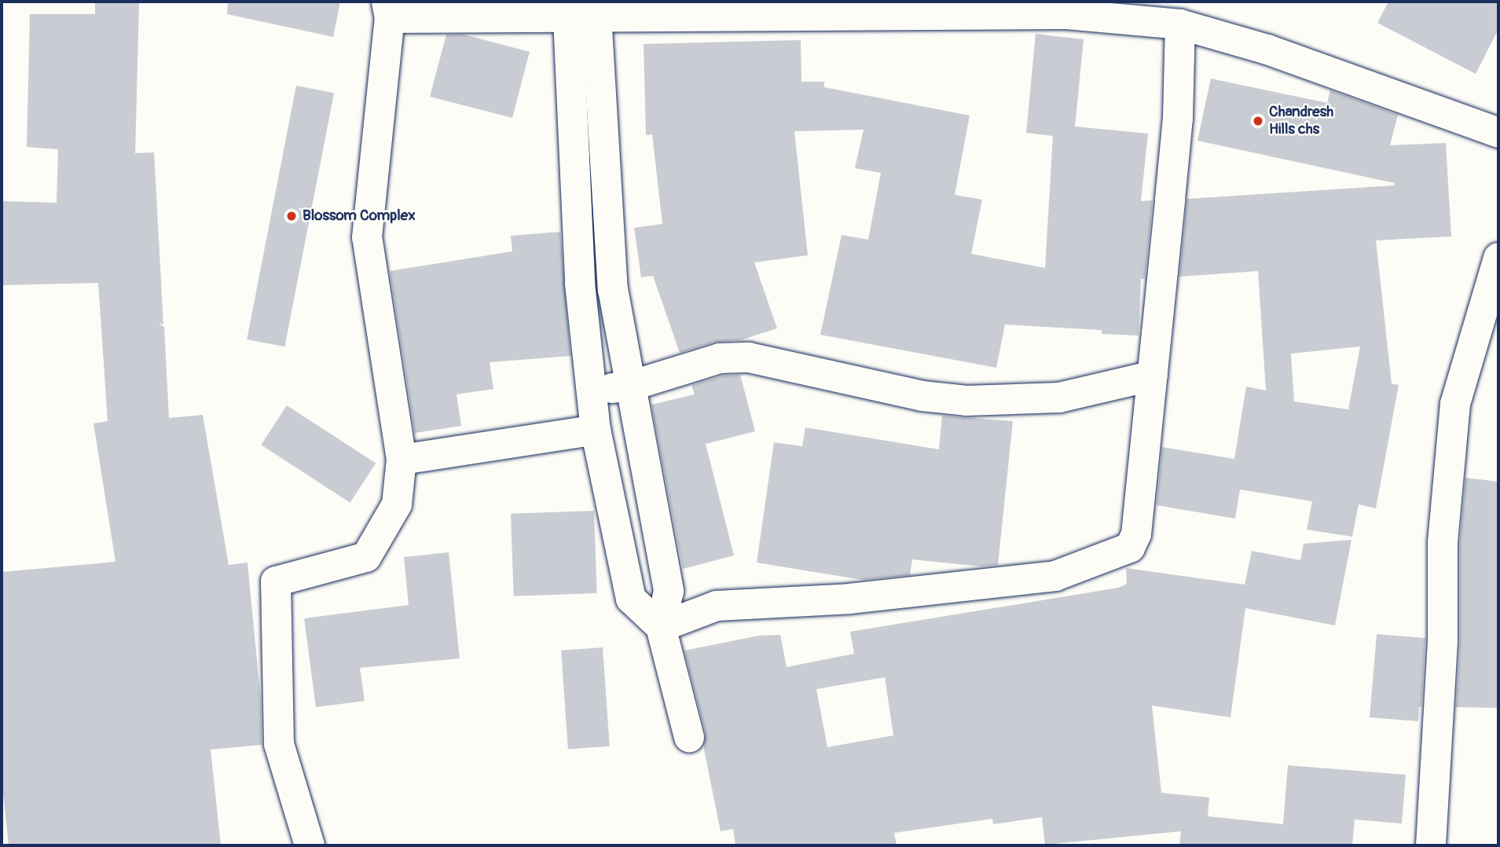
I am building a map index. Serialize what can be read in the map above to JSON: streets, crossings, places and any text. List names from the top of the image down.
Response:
{
  "places": ["Chandresh Hills chs", "Blossom Complex"]
}
